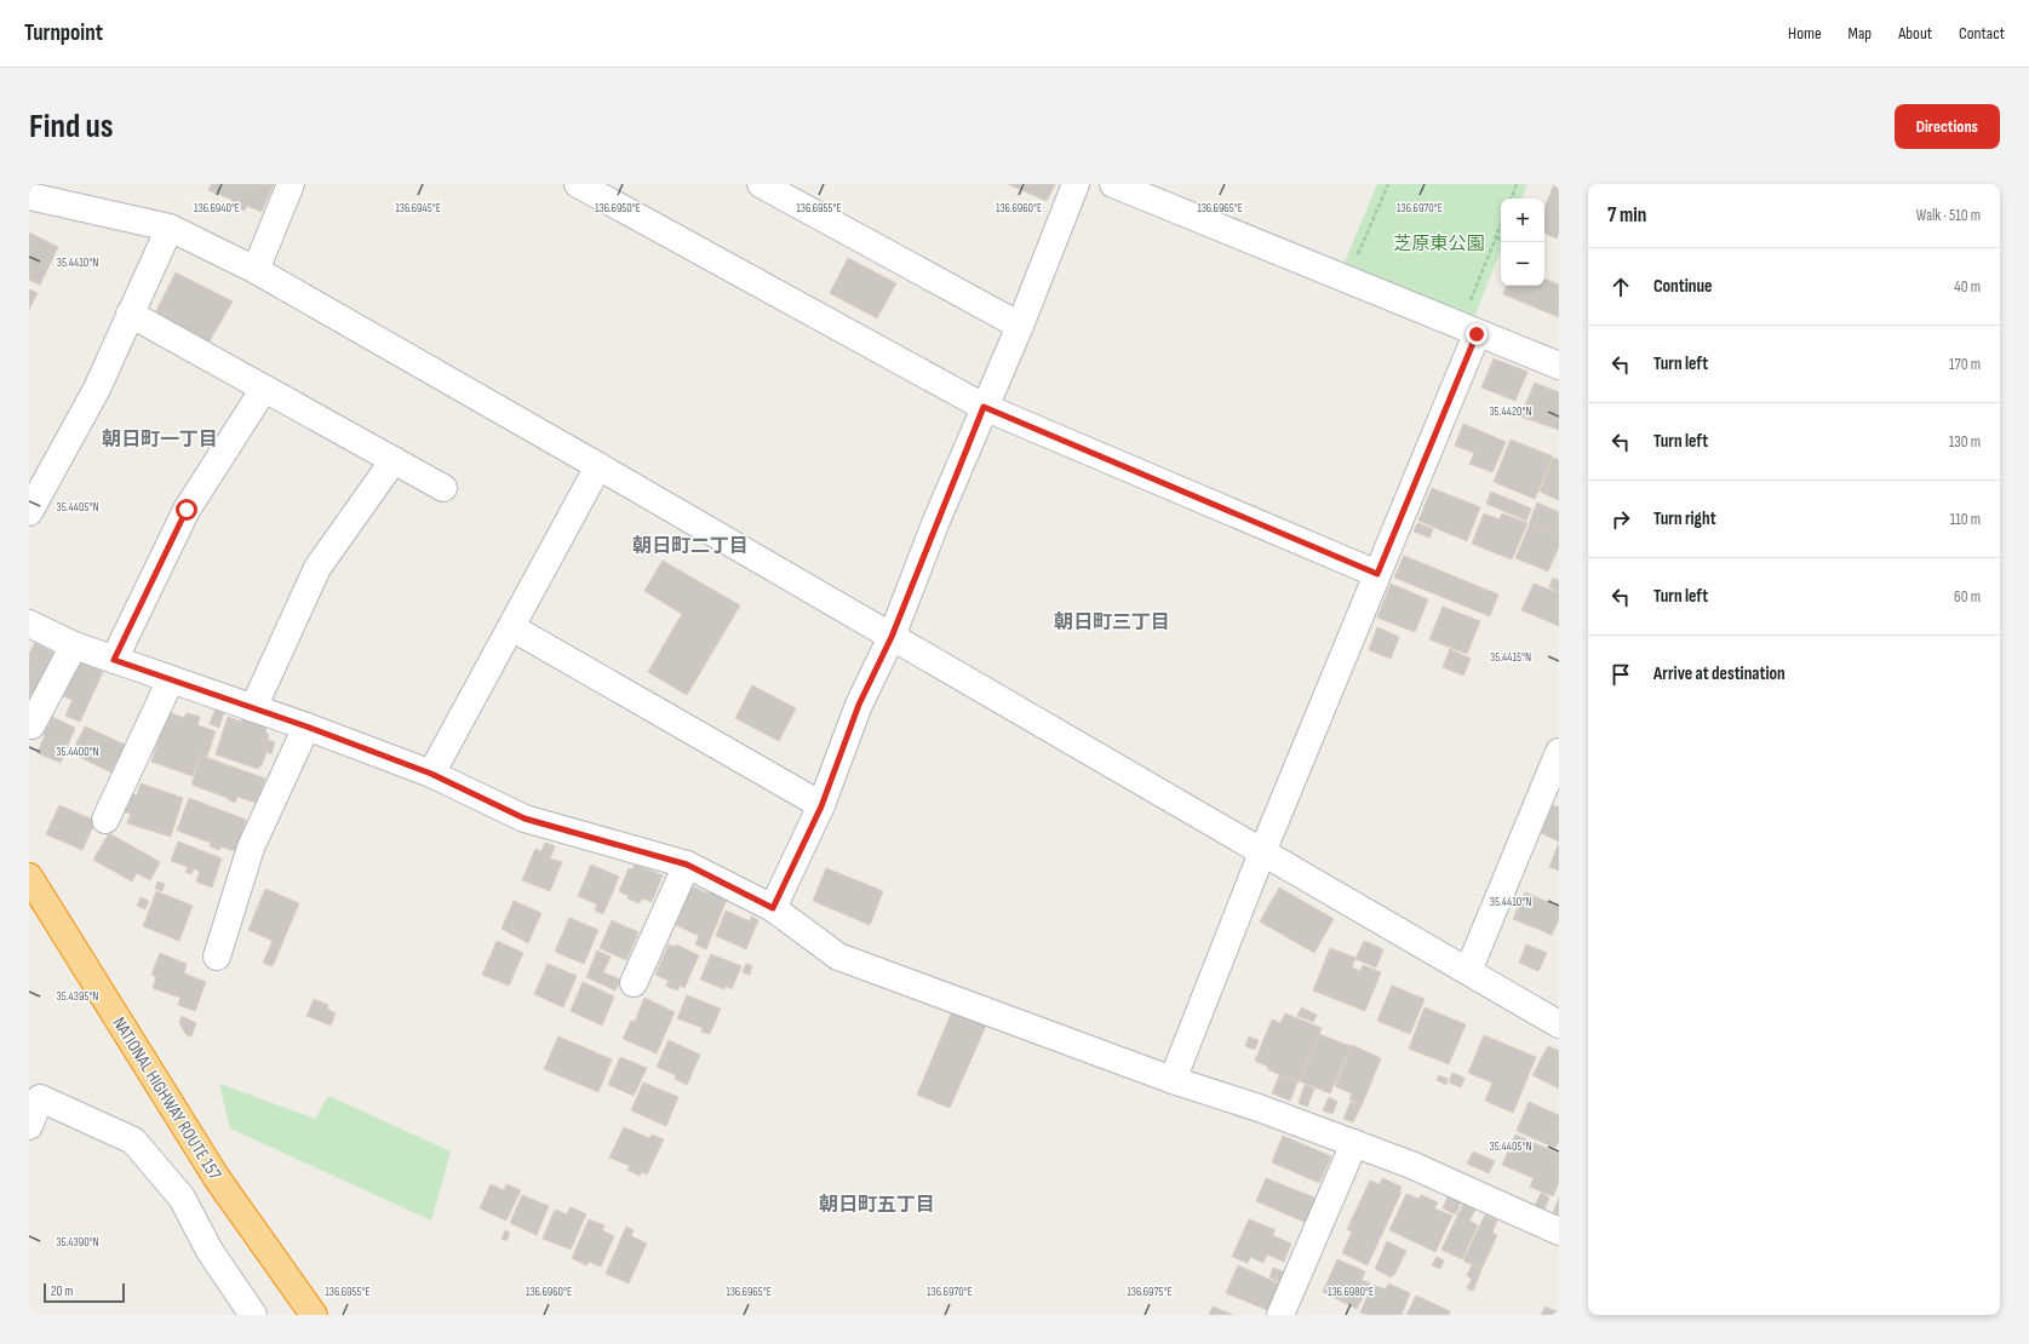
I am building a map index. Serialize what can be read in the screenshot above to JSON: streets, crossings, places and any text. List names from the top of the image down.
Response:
{
  "streets": {
    "highway": ["NATIONAL HIGHWAY ROUTE 157"]
  },
  "districts": [
    "朝日町一丁目",
    "朝日町二丁目",
    "朝日町三丁目",
    "朝日町五丁目"
  ],
  "parks": ["芝原東公園"],
  "scale_bar": "20 m",
  "page": {
    "header": "Turnpoint",
    "nav": [
      "Home",
      "Map",
      "About",
      "Contact"
    ],
    "buttons": "Directions",
    "title": "Find us",
    "heading": ["7 min", "Walk · 510 m"],
    "map_buttons": ["+", "−"],
    "list": [
      ["Continue", "40 m"],
      ["Turn left", "170 m"],
      ["Turn left", "130 m"],
      ["Turn right", "110 m"],
      ["Turn left", "60 m"],
      "Arrive at destination"
    ],
    "scale": "20 m"
  },
  "coordinates": [
    "136.6940°E",
    "136.6945°E",
    "136.6950°E",
    "136.6955°E",
    "136.6960°E",
    "136.6965°E",
    "136.6970°E",
    "35.4410°N",
    "35.4420°N",
    "35.4405°N",
    "35.4415°N",
    "35.4400°N",
    "35.4395°N",
    "35.4390°N",
    "136.6975°E",
    "136.6980°E"
  ]
}
